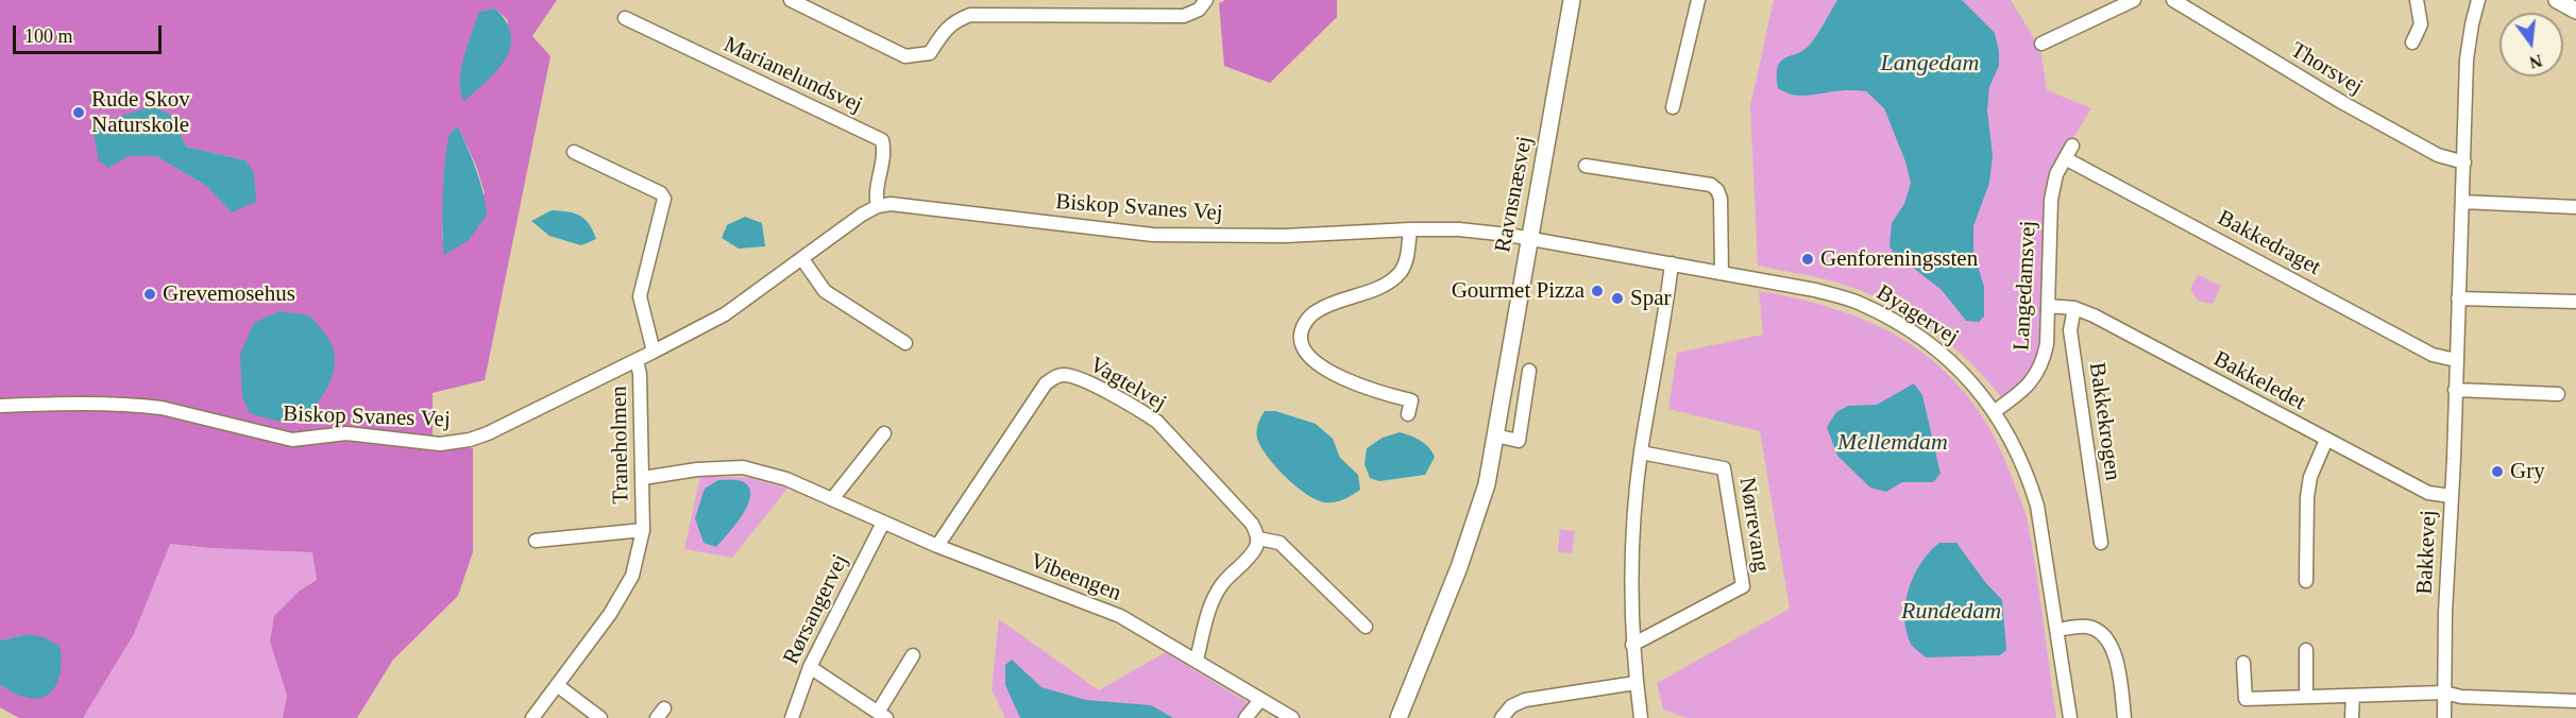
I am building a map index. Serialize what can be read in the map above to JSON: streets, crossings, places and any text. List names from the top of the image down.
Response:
{
  "streets": {
    "main road": ["Ravnsnæsvej"],
    "street": [
      "Thorsvej",
      "Marianelundsvej",
      "Biskop Svanes Vej",
      "Bakkedraget",
      "Langedamsvej",
      "Byagervej",
      "Bakkeledet",
      "Vagtelvej",
      "Bakkekrogen",
      "Traneholmen",
      "Nørrevang",
      "Bakkevej",
      "Vibeengen",
      "Rørsangervej"
    ]
  },
  "crossings": [
    ["Thorsvej", "Bakkevej"],
    ["Marianelundsvej", "Biskop Svanes Vej"],
    ["Ravnsnæsvej", "Biskop Svanes Vej"],
    ["Ravnsnæsvej", "Byagervej"],
    ["Biskop Svanes Vej", "Byagervej"],
    ["Biskop Svanes Vej", "Traneholmen"],
    ["Bakkedraget", "Langedamsvej"],
    ["Bakkedraget", "Bakkevej"],
    ["Langedamsvej", "Byagervej"],
    ["Langedamsvej", "Bakkeledet"],
    ["Bakkeledet", "Bakkekrogen"],
    ["Bakkeledet", "Bakkevej"],
    ["Vagtelvej", "Vibeengen"],
    ["Traneholmen", "Vibeengen"],
    ["Vibeengen", "Rørsangervej"]
  ],
  "water": ["Langedam", "Mellemdam", "Rundedam"],
  "places": [
    "Rude Skov Naturskole",
    "Genforeningssten",
    "Gourmet Pizza",
    "Grevemosehus",
    "Spar",
    "Gry"
  ],
  "scale_bar": "100 m",
  "north": "bottom"
}
